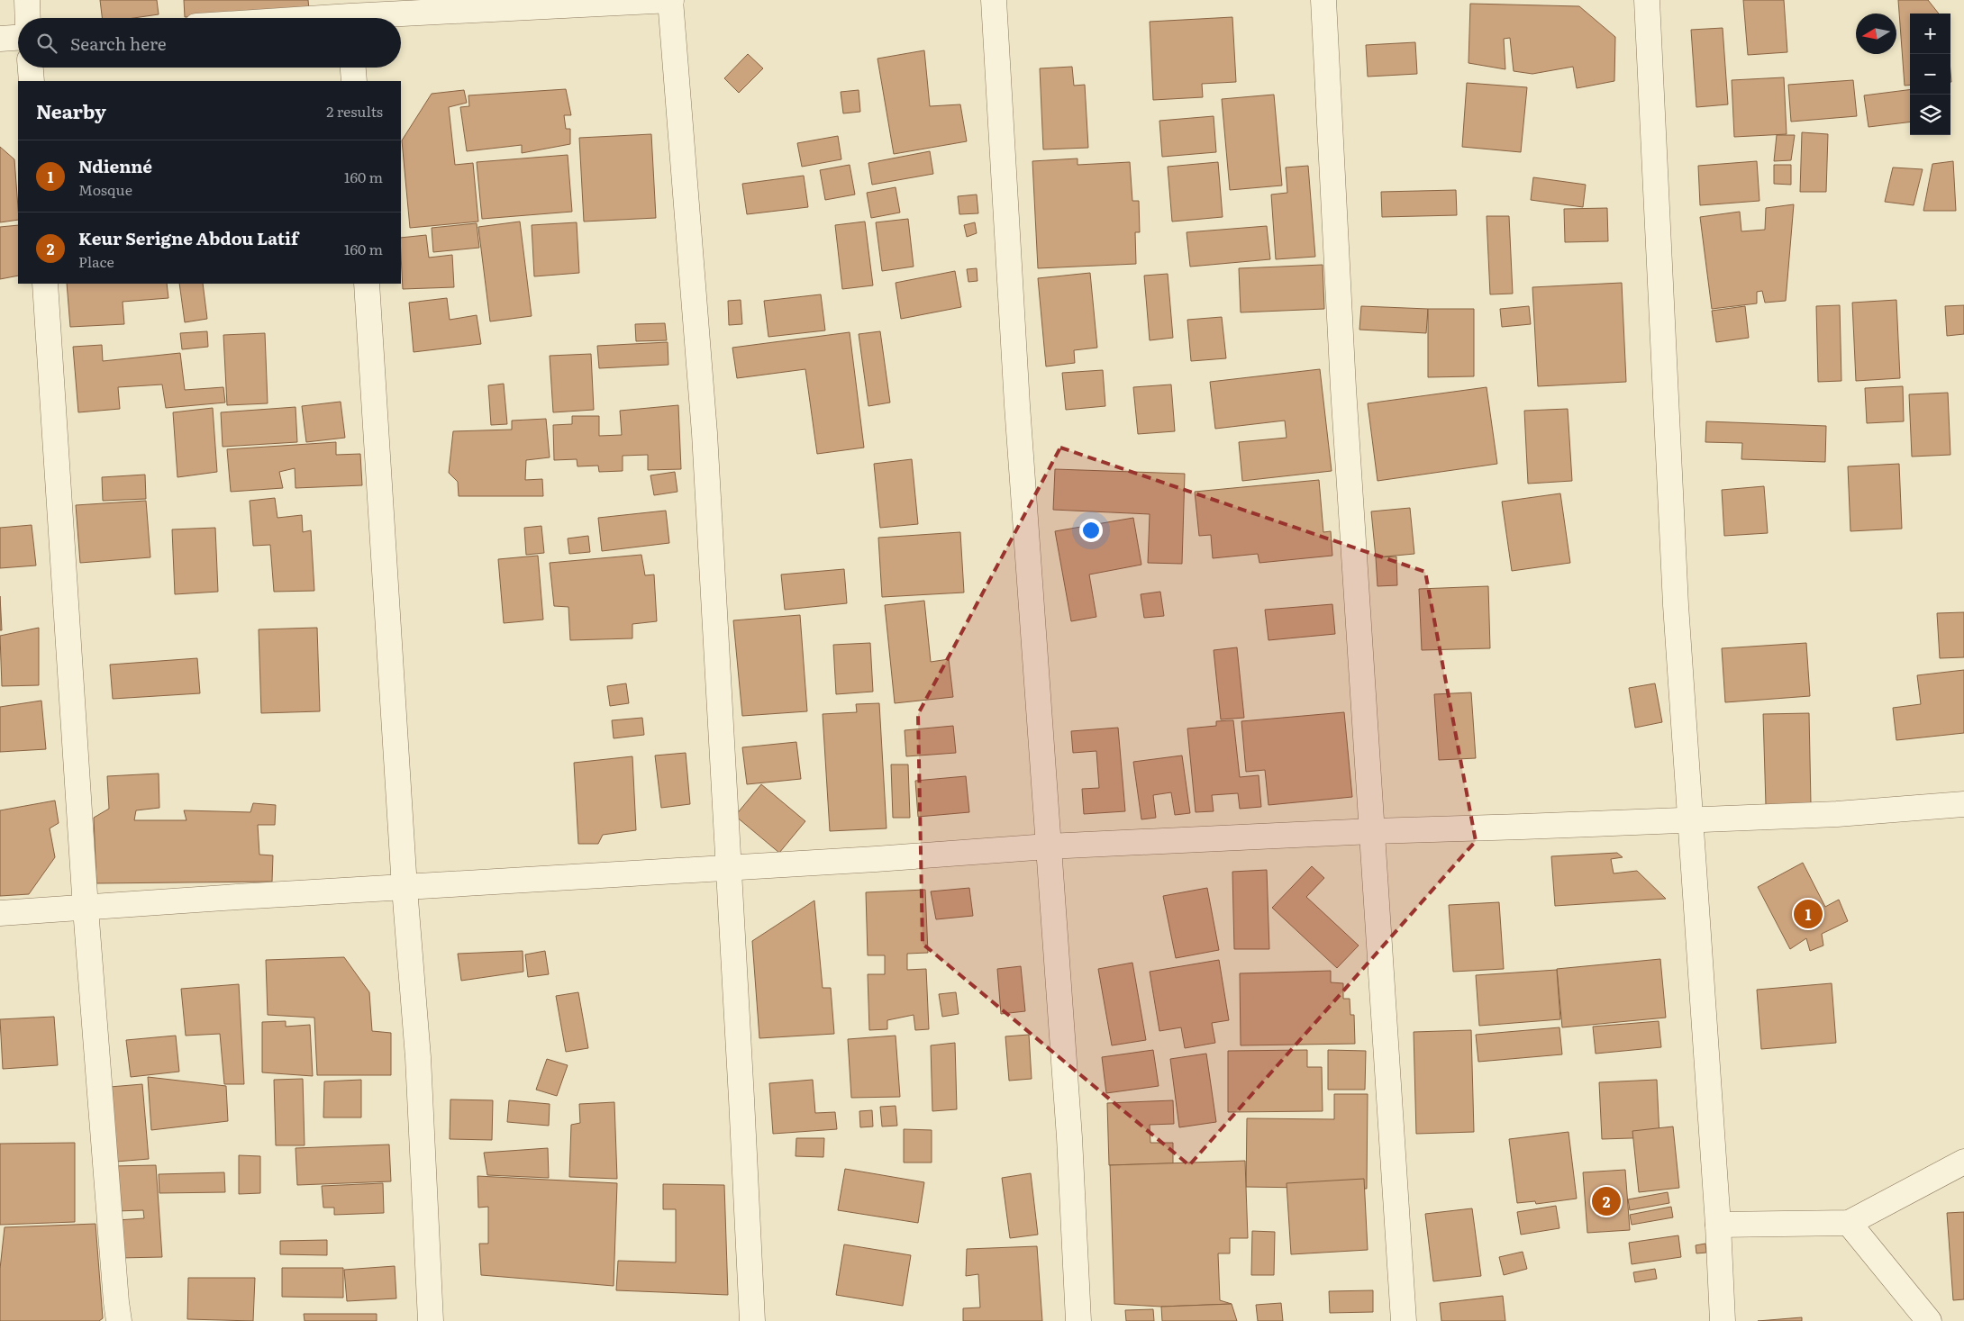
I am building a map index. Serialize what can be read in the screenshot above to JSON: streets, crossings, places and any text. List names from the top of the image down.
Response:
{
  "north": "left",
  "page": {
    "map_buttons": ["+", "−"],
    "search": "Search here",
    "heading": ["Nearby", "2 results"],
    "list": [
      {
        "mark": "1",
        "name": "Ndienné",
        "note": "Mosque",
        "value": "160 m"
      },
      {
        "mark": "2",
        "name": "Keur Serigne Abdou Latif",
        "note": "Place",
        "value": "160 m"
      }
    ],
    "pins": ["1", "2"]
  }
}
